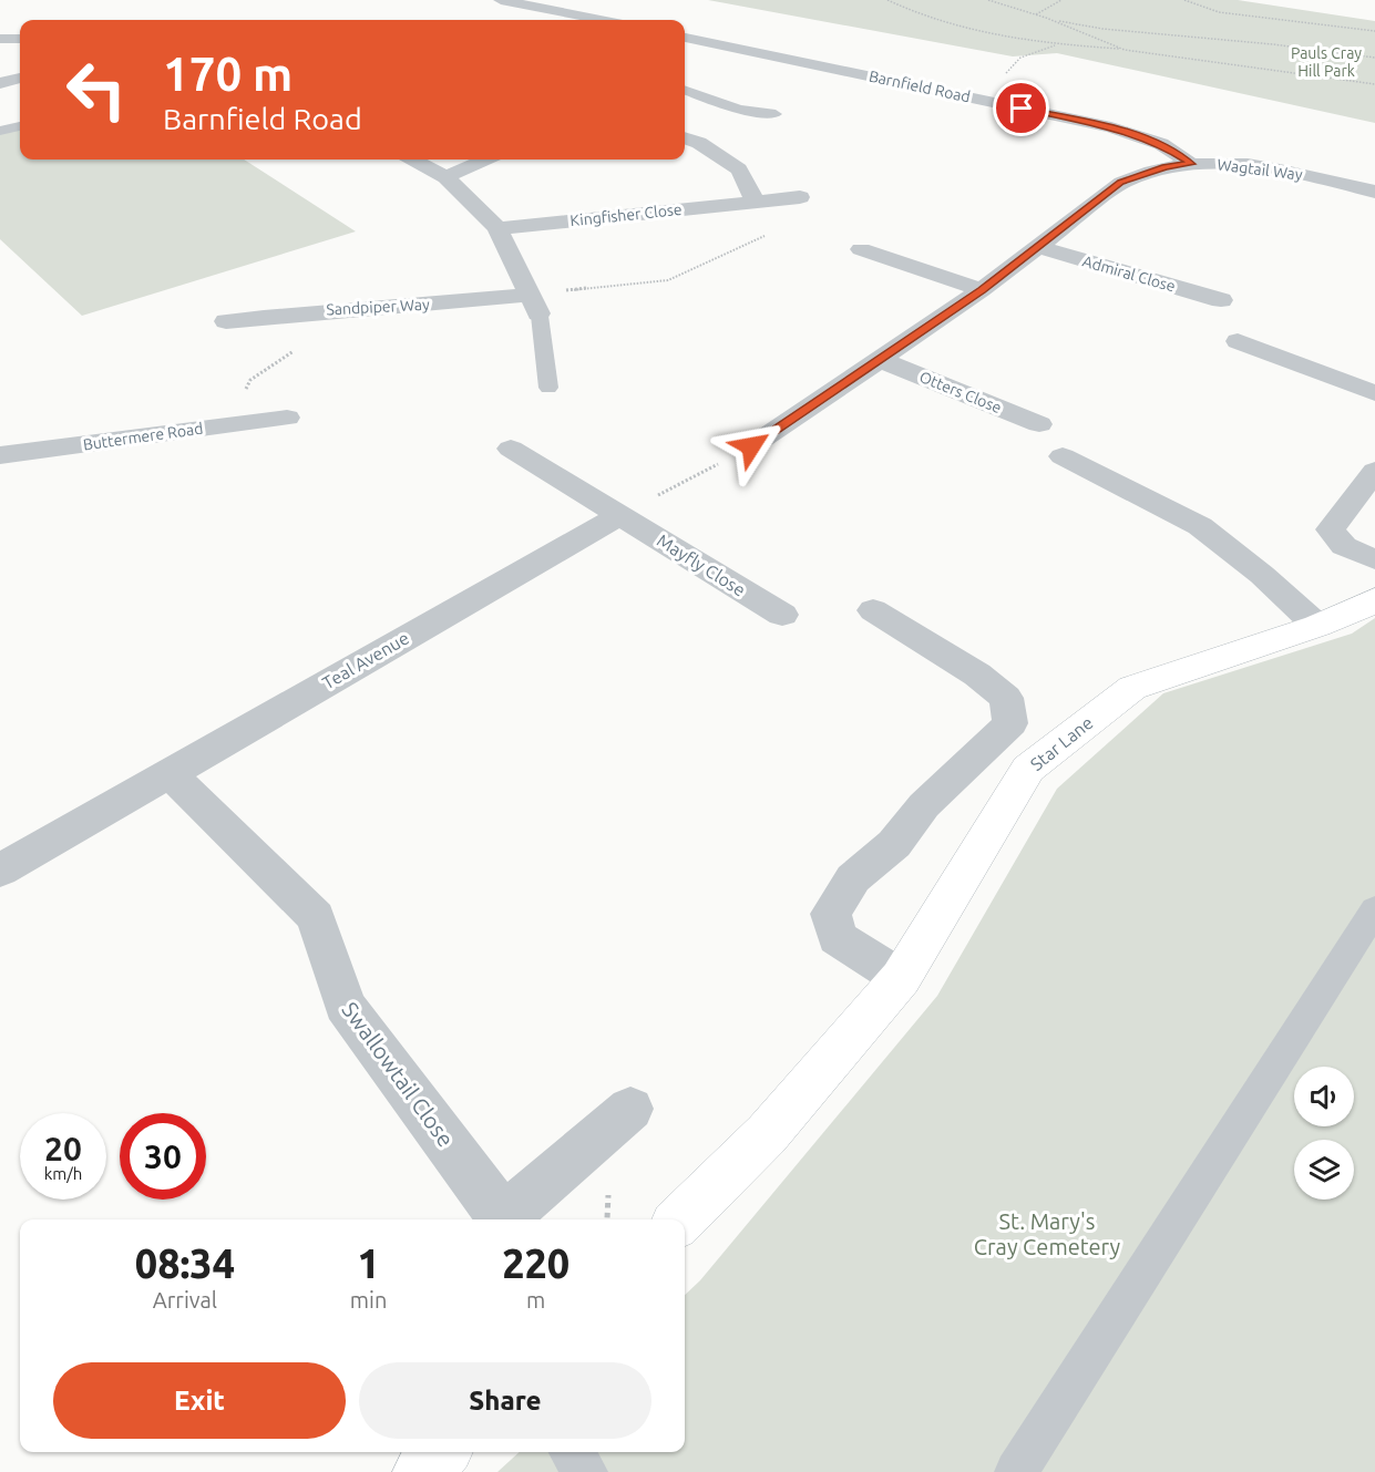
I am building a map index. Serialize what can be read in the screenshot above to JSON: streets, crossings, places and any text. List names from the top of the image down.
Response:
{
  "streets": {
    "street": [
      "Barnfield Road",
      "Wagtail Way",
      "Kingfisher Close",
      "Admiral Close",
      "Sandpiper Way",
      "Otters Close",
      "Buttermere Road",
      "Mayfly Close",
      "Teal Avenue",
      "Star Lane",
      "Swallowtail Close"
    ]
  },
  "crossings": [
    ["Barnfield Road", "Wagtail Way"],
    ["Wagtail Way", "Admiral Close"],
    ["Wagtail Way", "Otters Close"],
    ["Mayfly Close", "Teal Avenue"],
    ["Teal Avenue", "Swallowtail Close"]
  ],
  "parks": ["Pauls Cray Hill Park", "St. Mary's Cray Cemetery"],
  "page": {
    "turn": ["170 m", "Barnfield Road"],
    "speed": "20 km/h",
    "limit": "30",
    "eta": [
      "08:34",
      "Arrival",
      "1",
      "min",
      "220",
      "m"
    ],
    "buttons": ["Exit", "Share"]
  }
}
